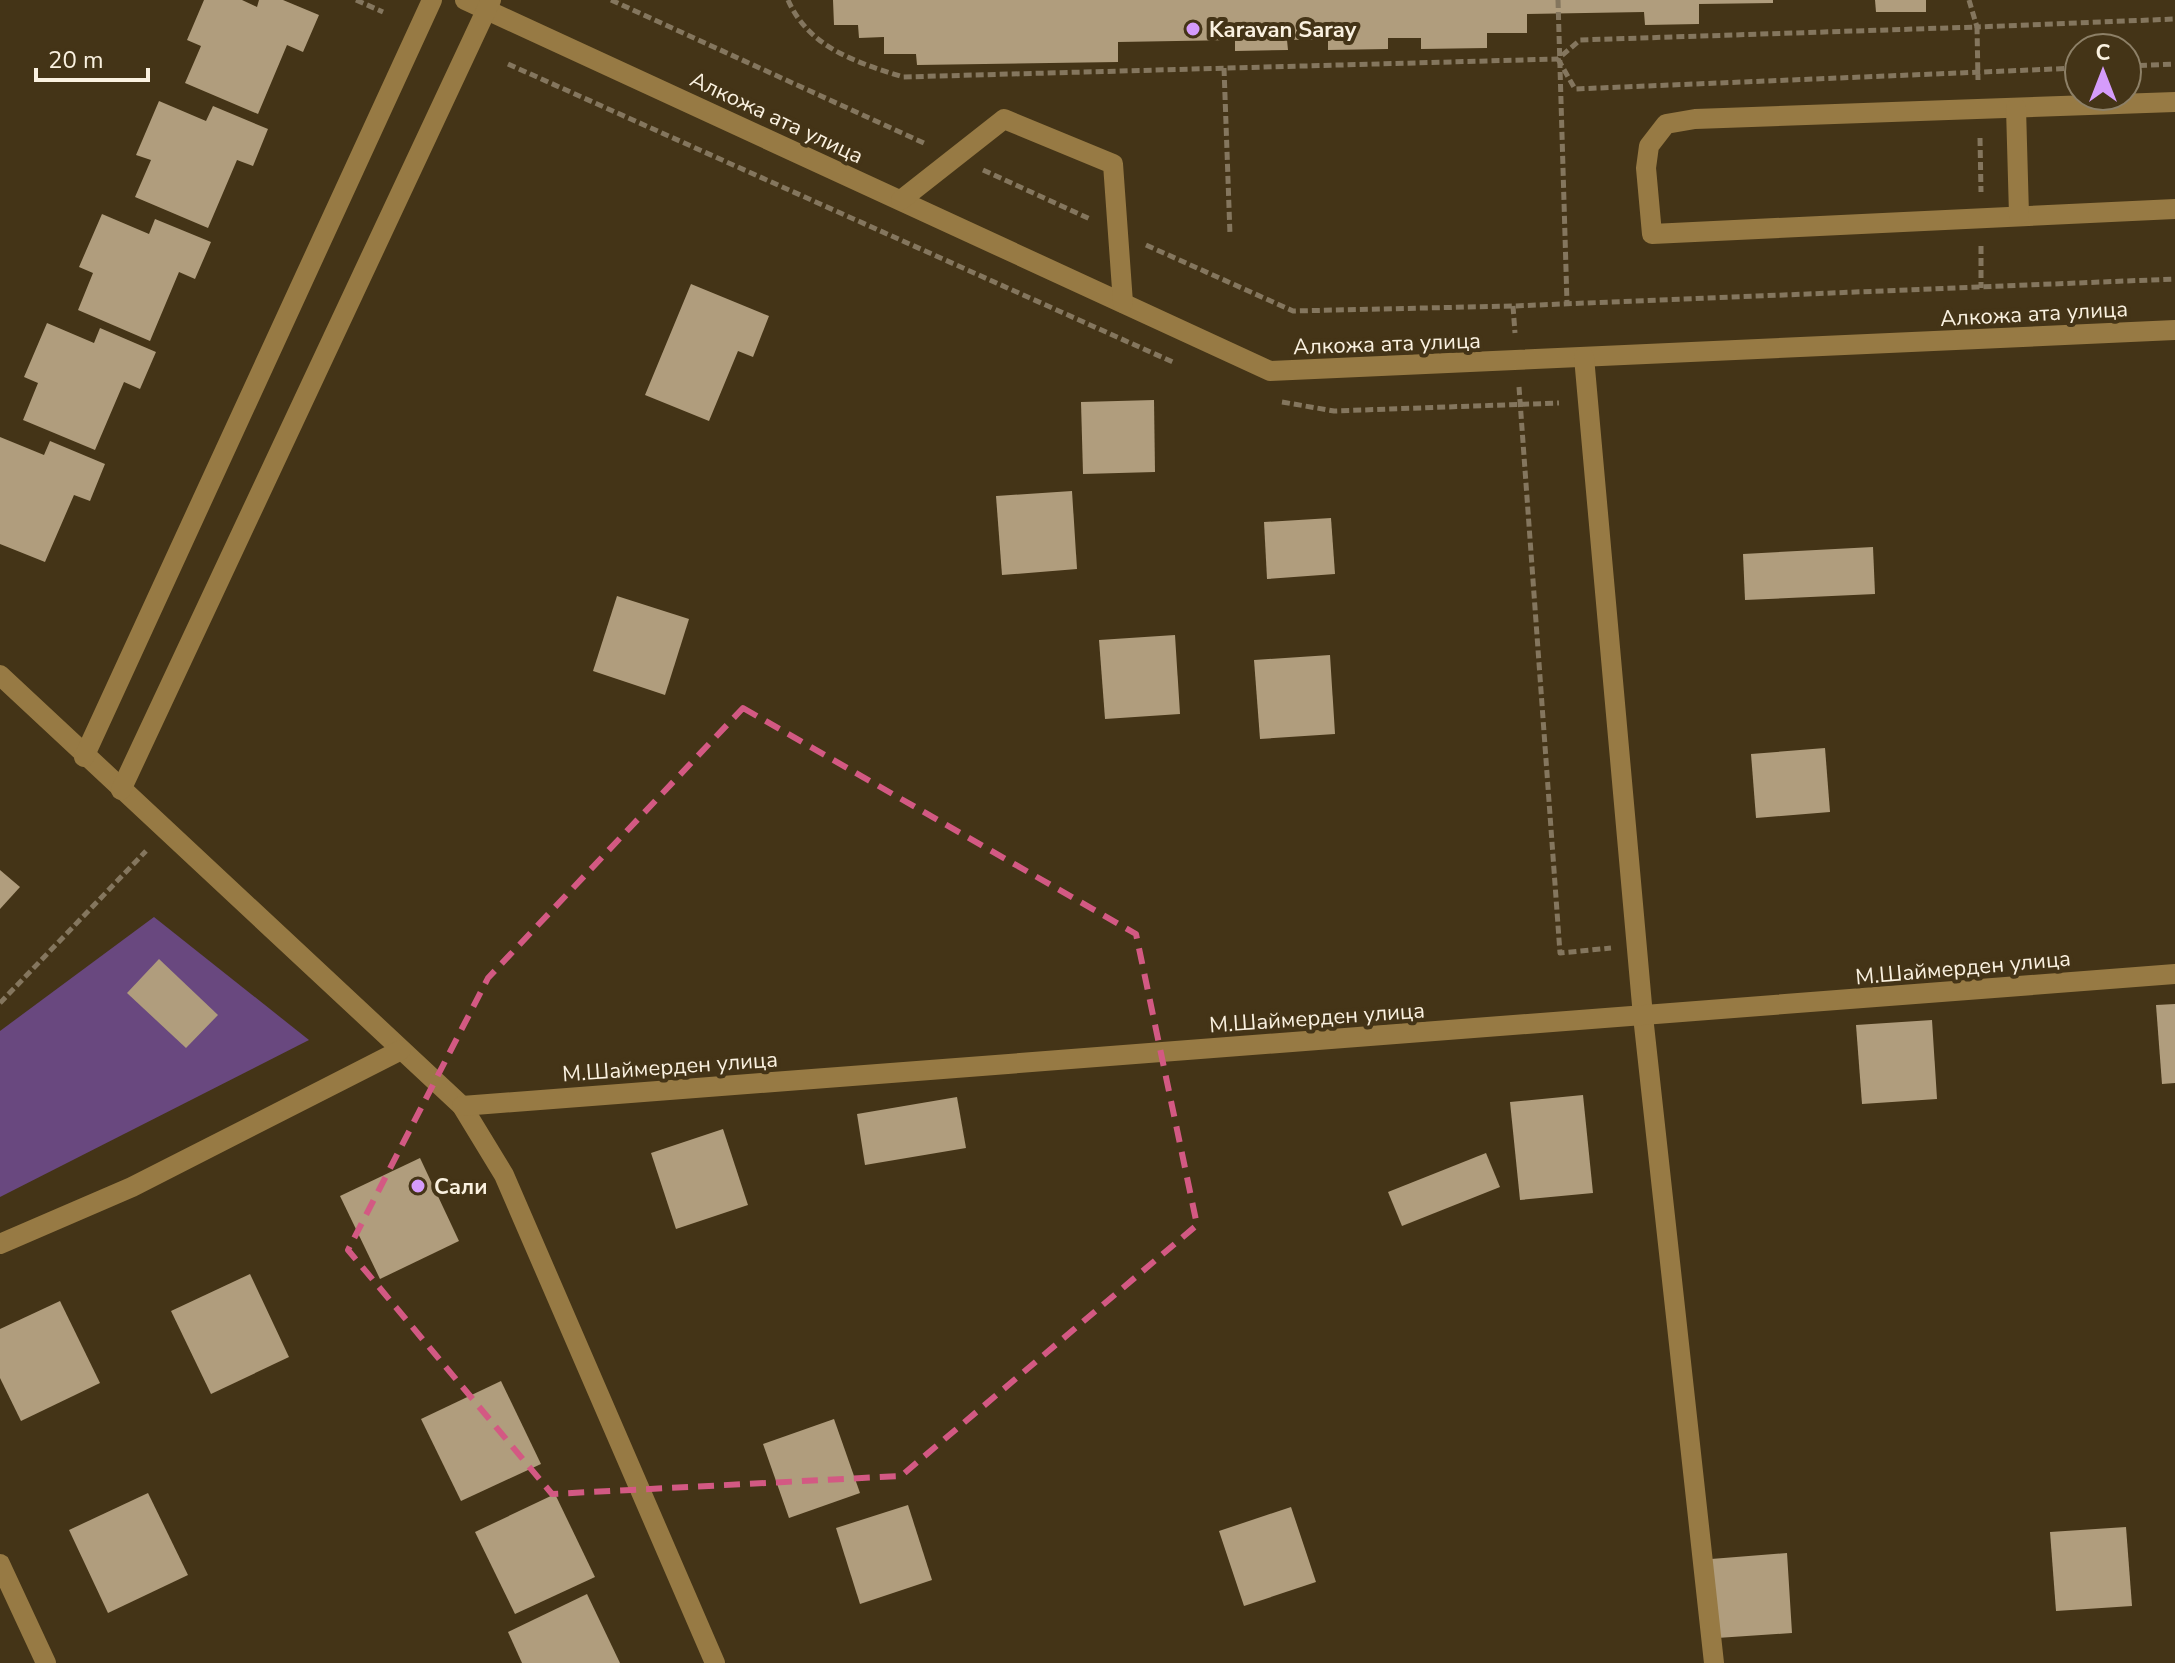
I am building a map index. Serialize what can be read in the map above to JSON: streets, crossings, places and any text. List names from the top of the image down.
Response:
{
  "streets": {
    "street": ["Алкожа ата улица", "М.Шаймерден улица"]
  },
  "places": ["Karavan Saray", "Сали"],
  "scale_bar": "20 m",
  "north": "top"
}
